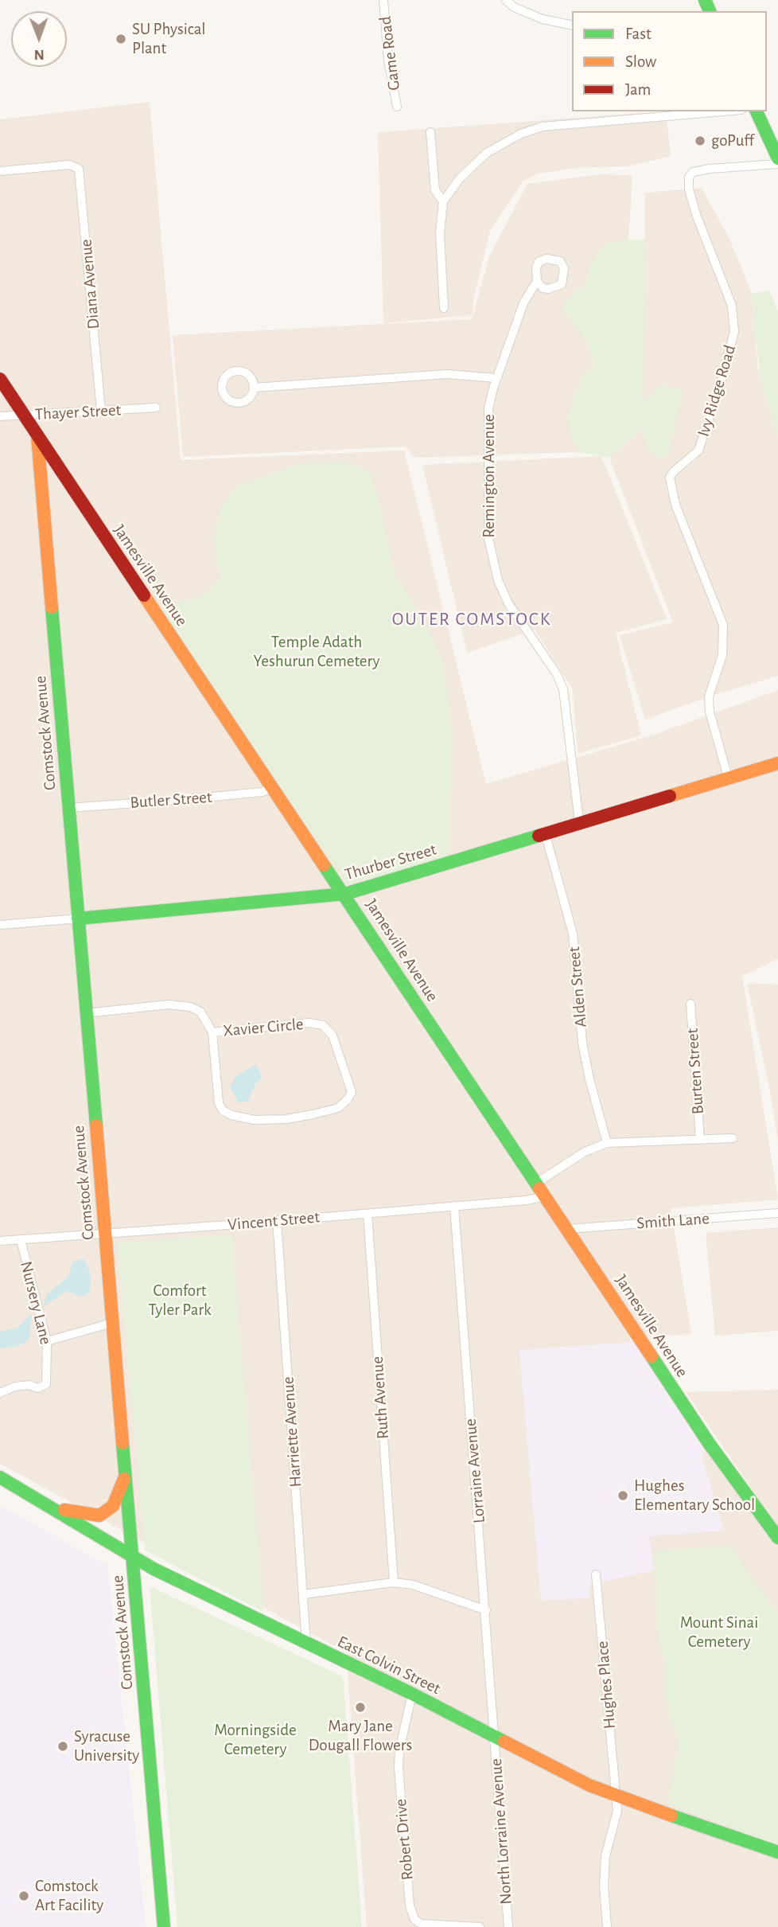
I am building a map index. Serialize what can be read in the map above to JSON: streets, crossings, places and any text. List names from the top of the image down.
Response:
{
  "streets": {
    "street": [
      "Game Road",
      "Diana Avenue",
      "Ivy Ridge Road",
      "Thayer Street",
      "Remington Avenue",
      "Jamesville Avenue",
      "Comstock Avenue",
      "Butler Street",
      "Thurber Street",
      "Alden Street",
      "Xavier Circle",
      "Burten Street",
      "Vincent Street",
      "Smith Lane",
      "Nursery Lane",
      "Ruth Avenue",
      "Harriette Avenue",
      "Lorraine Avenue",
      "East Colvin Street",
      "Hughes Place",
      "North Lorraine Avenue",
      "Robert Drive"
    ]
  },
  "crossings": [
    ["Diana Avenue", "Thayer Street"],
    ["Ivy Ridge Road", "Thurber Street"],
    ["Thayer Street", "Jamesville Avenue"],
    ["Remington Avenue", "Thurber Street"],
    ["Jamesville Avenue", "Comstock Avenue"],
    ["Jamesville Avenue", "Butler Street"],
    ["Jamesville Avenue", "Thurber Street"],
    ["Jamesville Avenue", "Vincent Street"],
    ["Jamesville Avenue", "Smith Lane"],
    ["Comstock Avenue", "Butler Street"],
    ["Comstock Avenue", "Thurber Street"],
    ["Comstock Avenue", "Xavier Circle"],
    ["Comstock Avenue", "Vincent Street"],
    ["Comstock Avenue", "East Colvin Street"],
    ["Thurber Street", "Alden Street"],
    ["Vincent Street", "Nursery Lane"],
    ["Vincent Street", "Ruth Avenue"],
    ["Vincent Street", "Harriette Avenue"],
    ["Vincent Street", "Lorraine Avenue"],
    ["Harriette Avenue", "East Colvin Street"],
    ["Lorraine Avenue", "East Colvin Street"],
    ["Lorraine Avenue", "North Lorraine Avenue"],
    ["East Colvin Street", "Hughes Place"],
    ["East Colvin Street", "North Lorraine Avenue"],
    ["East Colvin Street", "Robert Drive"]
  ],
  "districts": ["OUTER COMSTOCK"],
  "parks": [
    "Temple Adath Yeshurun Cemetery",
    "Comfort Tyler Park",
    "Mount Sinai Cemetery",
    "Morningside Cemetery"
  ],
  "places": [
    "SU Physical Plant",
    "goPuff",
    "Hughes Elementary School",
    "Mary Jane Dougall Flowers",
    "Syracuse University",
    "Comstock Art Facility"
  ],
  "legend": ["Fast", "Slow", "Jam"],
  "north": "bottom"
}
